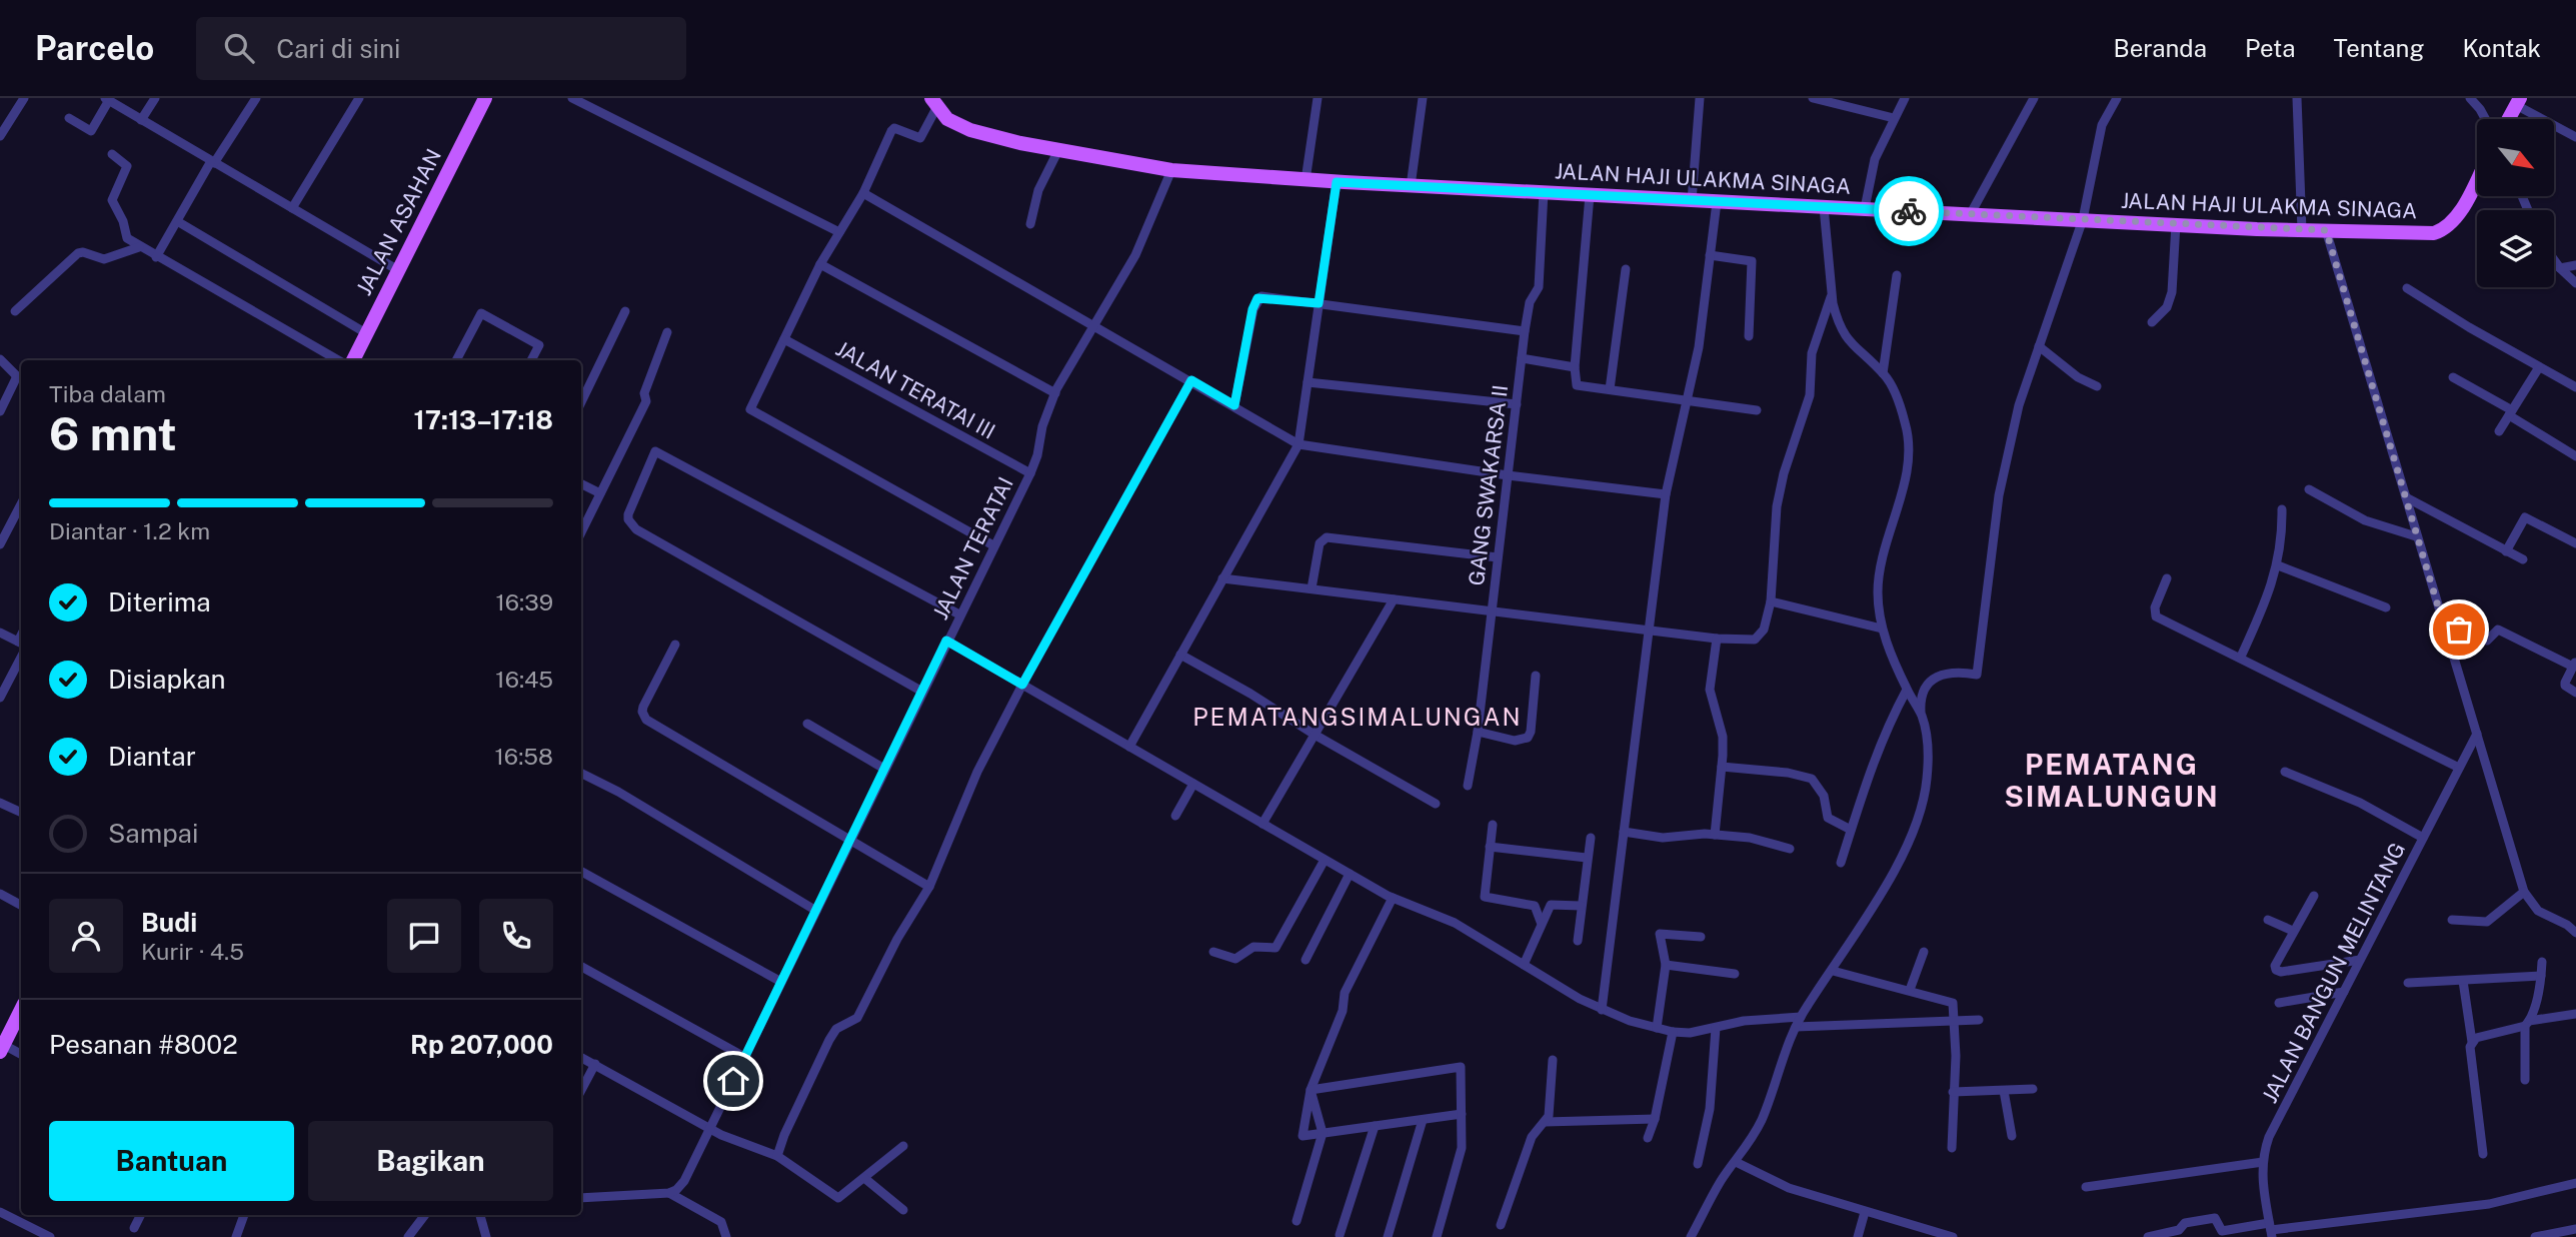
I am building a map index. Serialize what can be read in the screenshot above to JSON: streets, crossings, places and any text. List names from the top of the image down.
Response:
{
  "streets": {
    "main road": ["JALAN HAJI ULAKMA SINAGA", "JALAN ASAHAN"],
    "street": [
      "JALAN TERATAI III",
      "GANG SWAKARSA II",
      "JALAN TERATAI",
      "JALAN BANGUN MELINTANG"
    ]
  },
  "crossings": [
    ["JALAN HAJI ULAKMA SINAGA", "GANG SWAKARSA II"],
    ["JALAN HAJI ULAKMA SINAGA", "JALAN TERATAI"],
    ["JALAN TERATAI III", "JALAN TERATAI"]
  ],
  "districts": ["PEMATANGSIMALUNGAN", "PEMATANG SIMALUNGUN"],
  "north": "bottom right",
  "page": {
    "header": "Parcelo",
    "search": "Cari di sini",
    "nav": [
      "Beranda",
      "Peta",
      "Tentang",
      "Kontak"
    ],
    "heading": ["6 mnt", "Tiba dalam", "17:13–17:18"],
    "panel": [
      "Budi",
      "Kurir · 4.5",
      "Pesanan #8002",
      "Rp 207,000"
    ],
    "bar": "Diantar · 1.2 km",
    "list": [
      ["Diterima", "16:39"],
      ["Disiapkan", "16:45"],
      ["Diantar", "16:58"],
      "Sampai"
    ],
    "buttons": ["Bantuan", "Bagikan"]
  }
}
